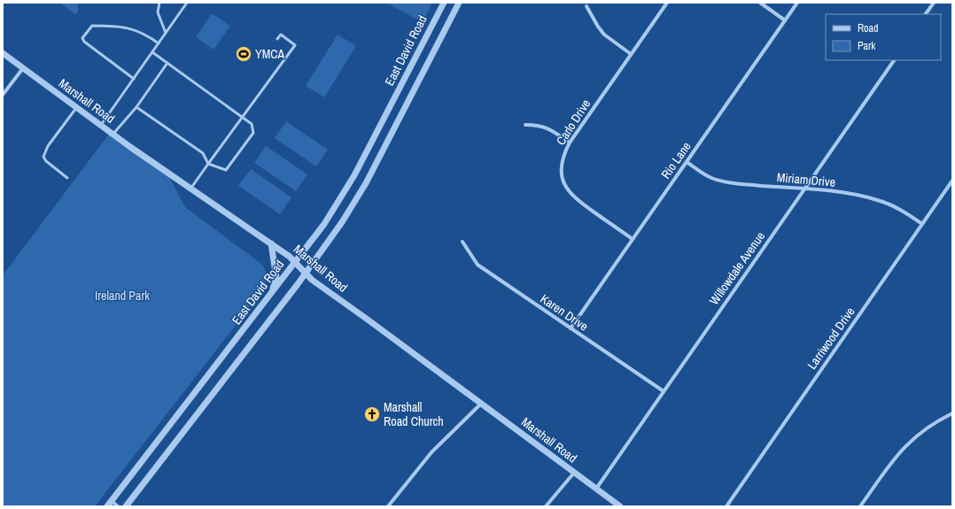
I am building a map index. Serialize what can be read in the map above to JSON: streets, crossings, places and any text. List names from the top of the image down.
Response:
{
  "streets": {
    "street": [
      "East David Road",
      "Marshall Road",
      "Carlo Drive",
      "Rio Lane",
      "Miriam Drive",
      "Willowdale Avenue",
      "Karen Drive",
      "Larriwood Drive"
    ]
  },
  "crossings": [
    ["East David Road", "Marshall Road"],
    ["Marshall Road", "Willowdale Avenue"],
    ["Carlo Drive", "Rio Lane"],
    ["Rio Lane", "Miriam Drive"],
    ["Rio Lane", "Karen Drive"],
    ["Miriam Drive", "Willowdale Avenue"],
    ["Miriam Drive", "Larriwood Drive"],
    ["Willowdale Avenue", "Karen Drive"]
  ],
  "parks": ["Ireland Park"],
  "places": {
    "sports": ["YMCA"],
    "church": ["Marshall Road Church"]
  },
  "legend": ["Road", "Park"]
}
